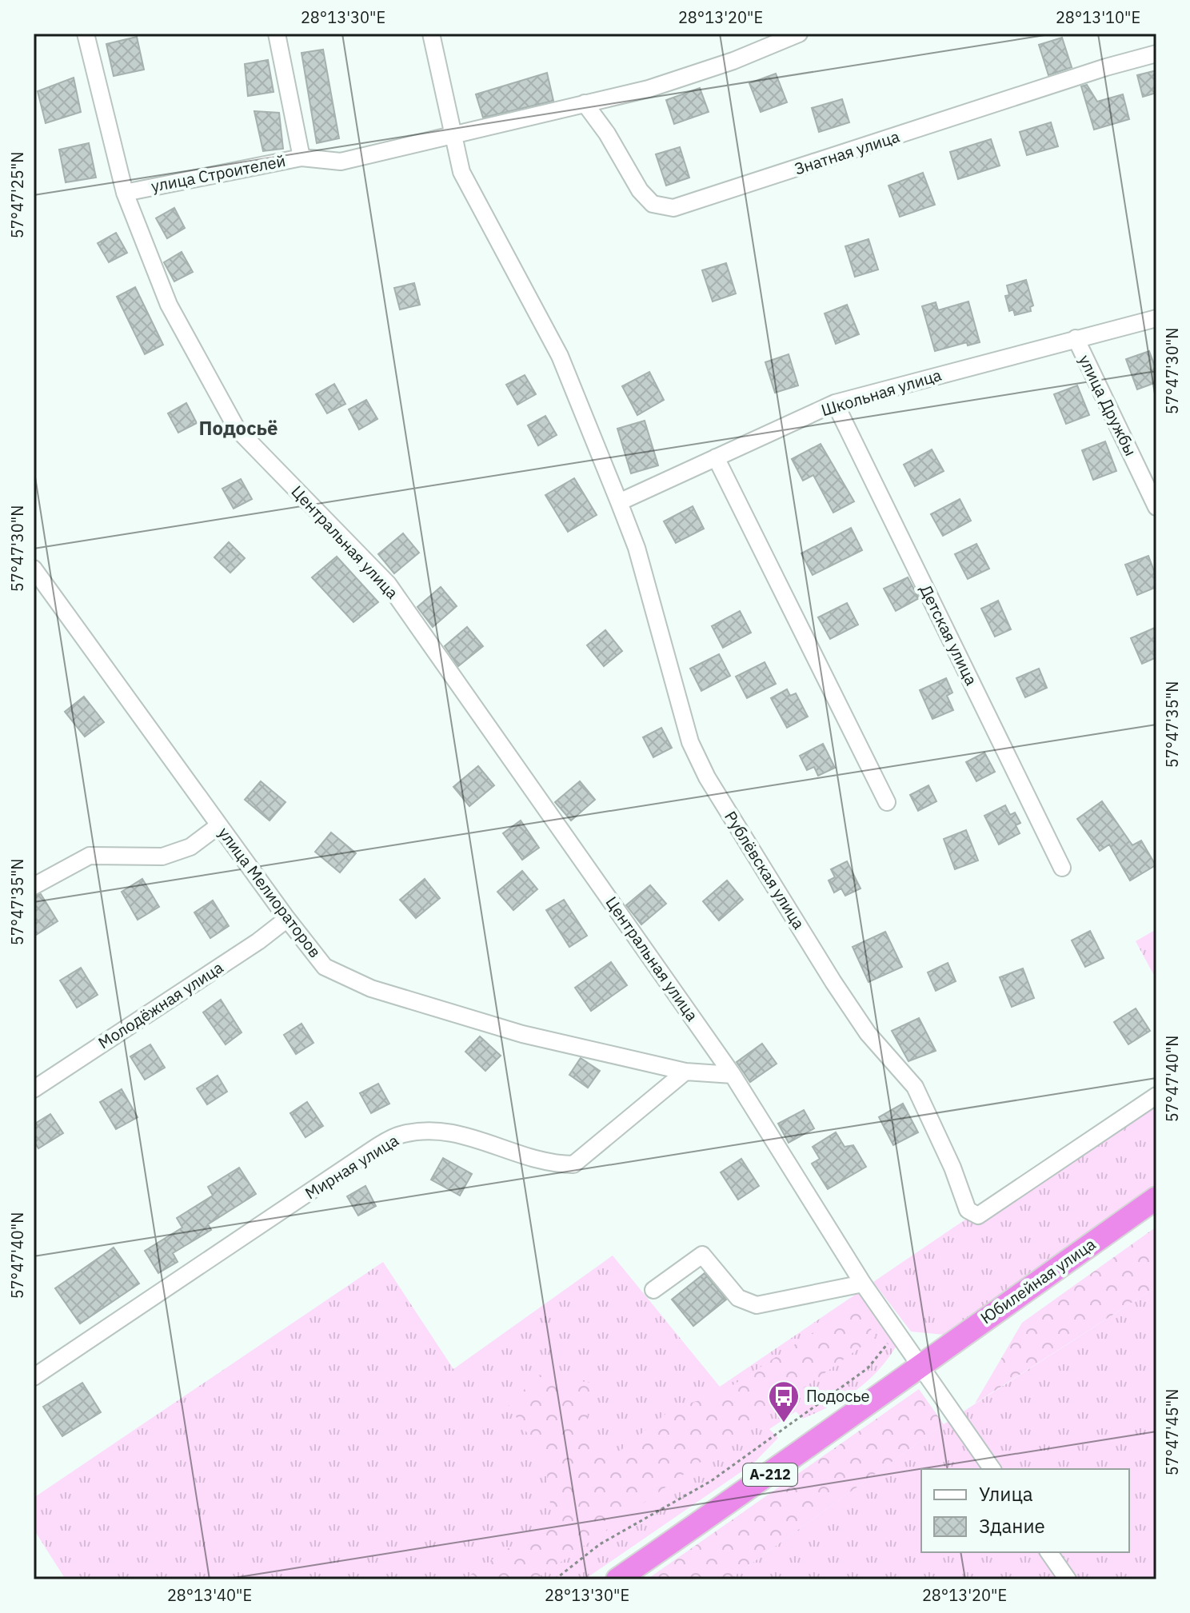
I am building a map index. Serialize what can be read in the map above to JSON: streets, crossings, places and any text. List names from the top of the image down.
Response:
{
  "streets": {
    "highway": ["Юбилейная улица", "А-212"],
    "street": [
      "Знатная улица",
      "улица Строителей",
      "Школьная улица",
      "улица Дружбы",
      "Центральная улица",
      "Детская улица",
      "Рублёвская улица",
      "улица Мелиораторов",
      "Молодёжная улица",
      "Мирная улица"
    ]
  },
  "crossings": [
    ["улица Строителей", "Центральная улица"],
    ["Школьная улица", "улица Дружбы"],
    ["Школьная улица", "Детская улица"],
    ["Школьная улица", "Рублёвская улица"],
    ["Центральная улица", "улица Мелиораторов"],
    ["Центральная улица", "Юбилейная улица"],
    ["Центральная улица", "А-212"],
    ["улица Мелиораторов", "Молодёжная улица"],
    ["улица Мелиораторов", "Мирная улица"],
    ["Юбилейная улица", "А-212"]
  ],
  "districts": ["Подосьё"],
  "places": {
    "bus stop": ["Подосье"]
  },
  "legend": ["Улица", "Здание"],
  "coordinates": [
    "28°13'30\"E",
    "28°13'20\"E",
    "28°13'10\"E",
    "57°47'25\"N",
    "57°47'30\"N",
    "57°47'35\"N",
    "57°47'40\"N",
    "57°47'45\"N",
    "28°13'40\"E"
  ]
}
